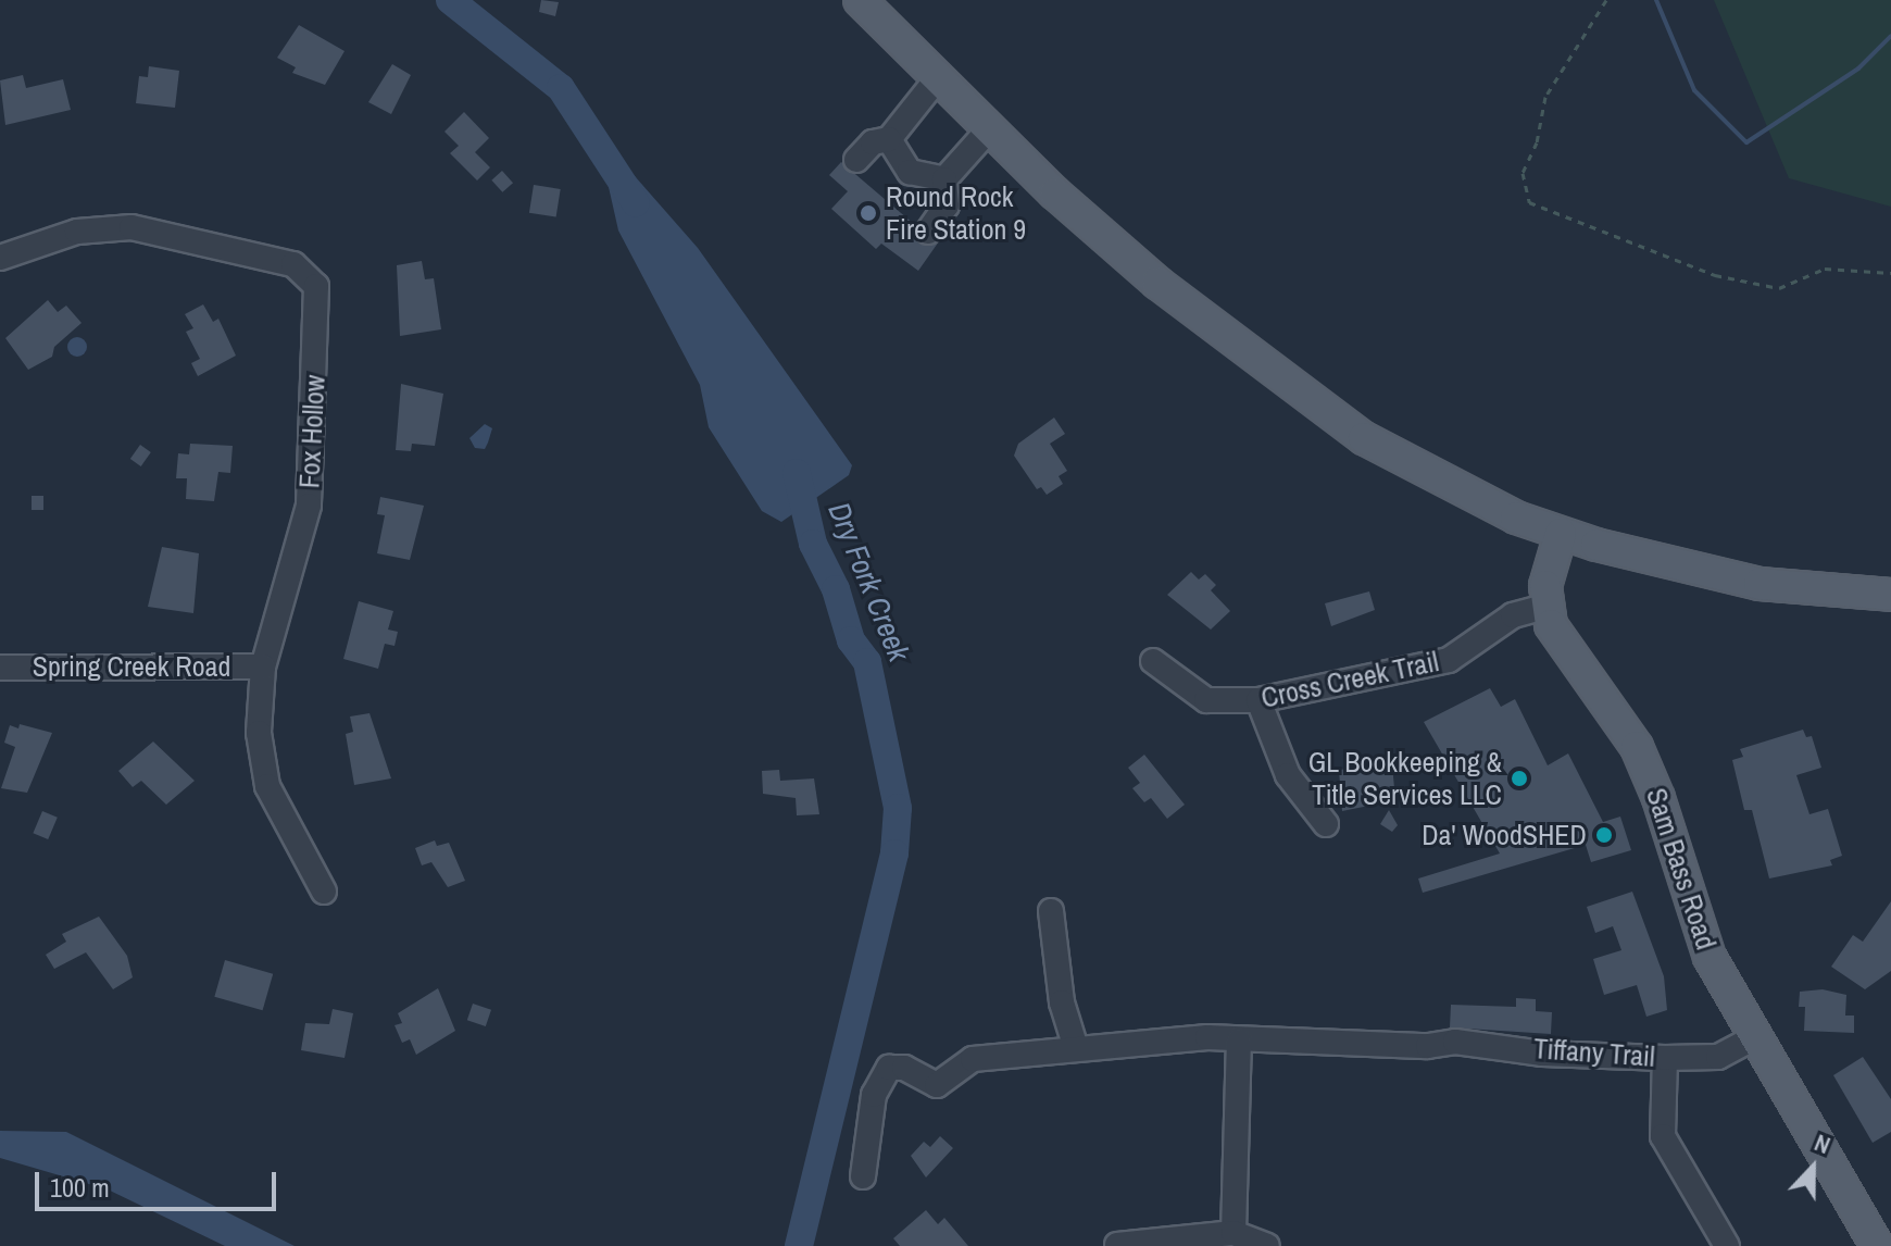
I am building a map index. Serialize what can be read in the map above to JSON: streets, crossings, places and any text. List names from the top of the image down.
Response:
{
  "streets": {
    "main road": ["Sam Bass Road"],
    "street": [
      "Fox Hollow",
      "Spring Creek Road",
      "Cross Creek Trail",
      "Tiffany Trail"
    ]
  },
  "crossings": [
    ["Fox Hollow", "Spring Creek Road"],
    ["Cross Creek Trail", "Sam Bass Road"],
    ["Sam Bass Road", "Tiffany Trail"]
  ],
  "water": ["Dry Fork Creek"],
  "places": ["Round Rock Fire Station 9", "GL Bookkeeping & Title Services LLC", "Da' WoodSHED"],
  "scale_bar": "100 m",
  "north": "top"
}
